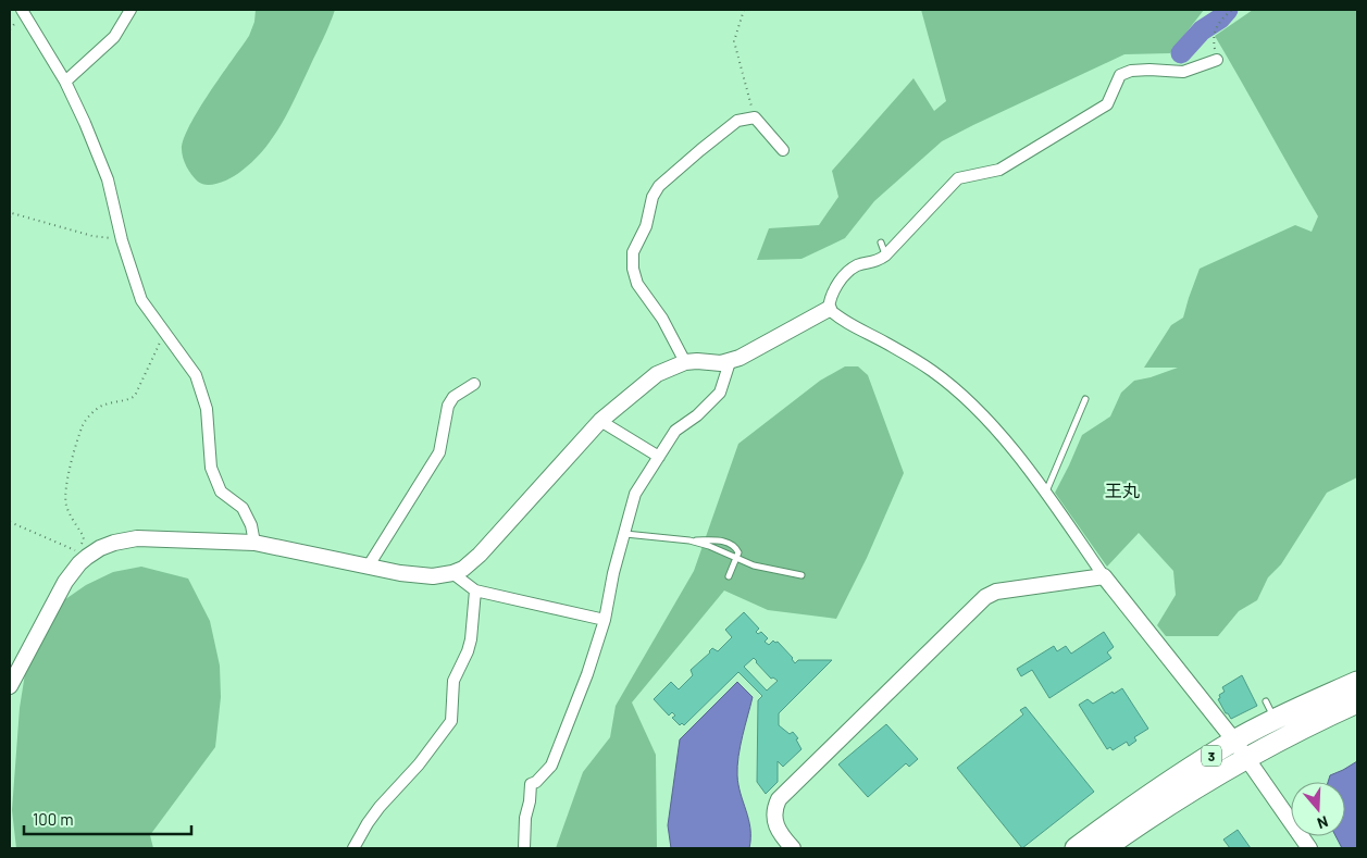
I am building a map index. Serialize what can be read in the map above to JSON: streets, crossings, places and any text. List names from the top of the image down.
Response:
{
  "streets": {
    "highway": ["3"]
  },
  "districts": ["王丸"],
  "scale_bar": "100 m",
  "north": "bottom"
}
